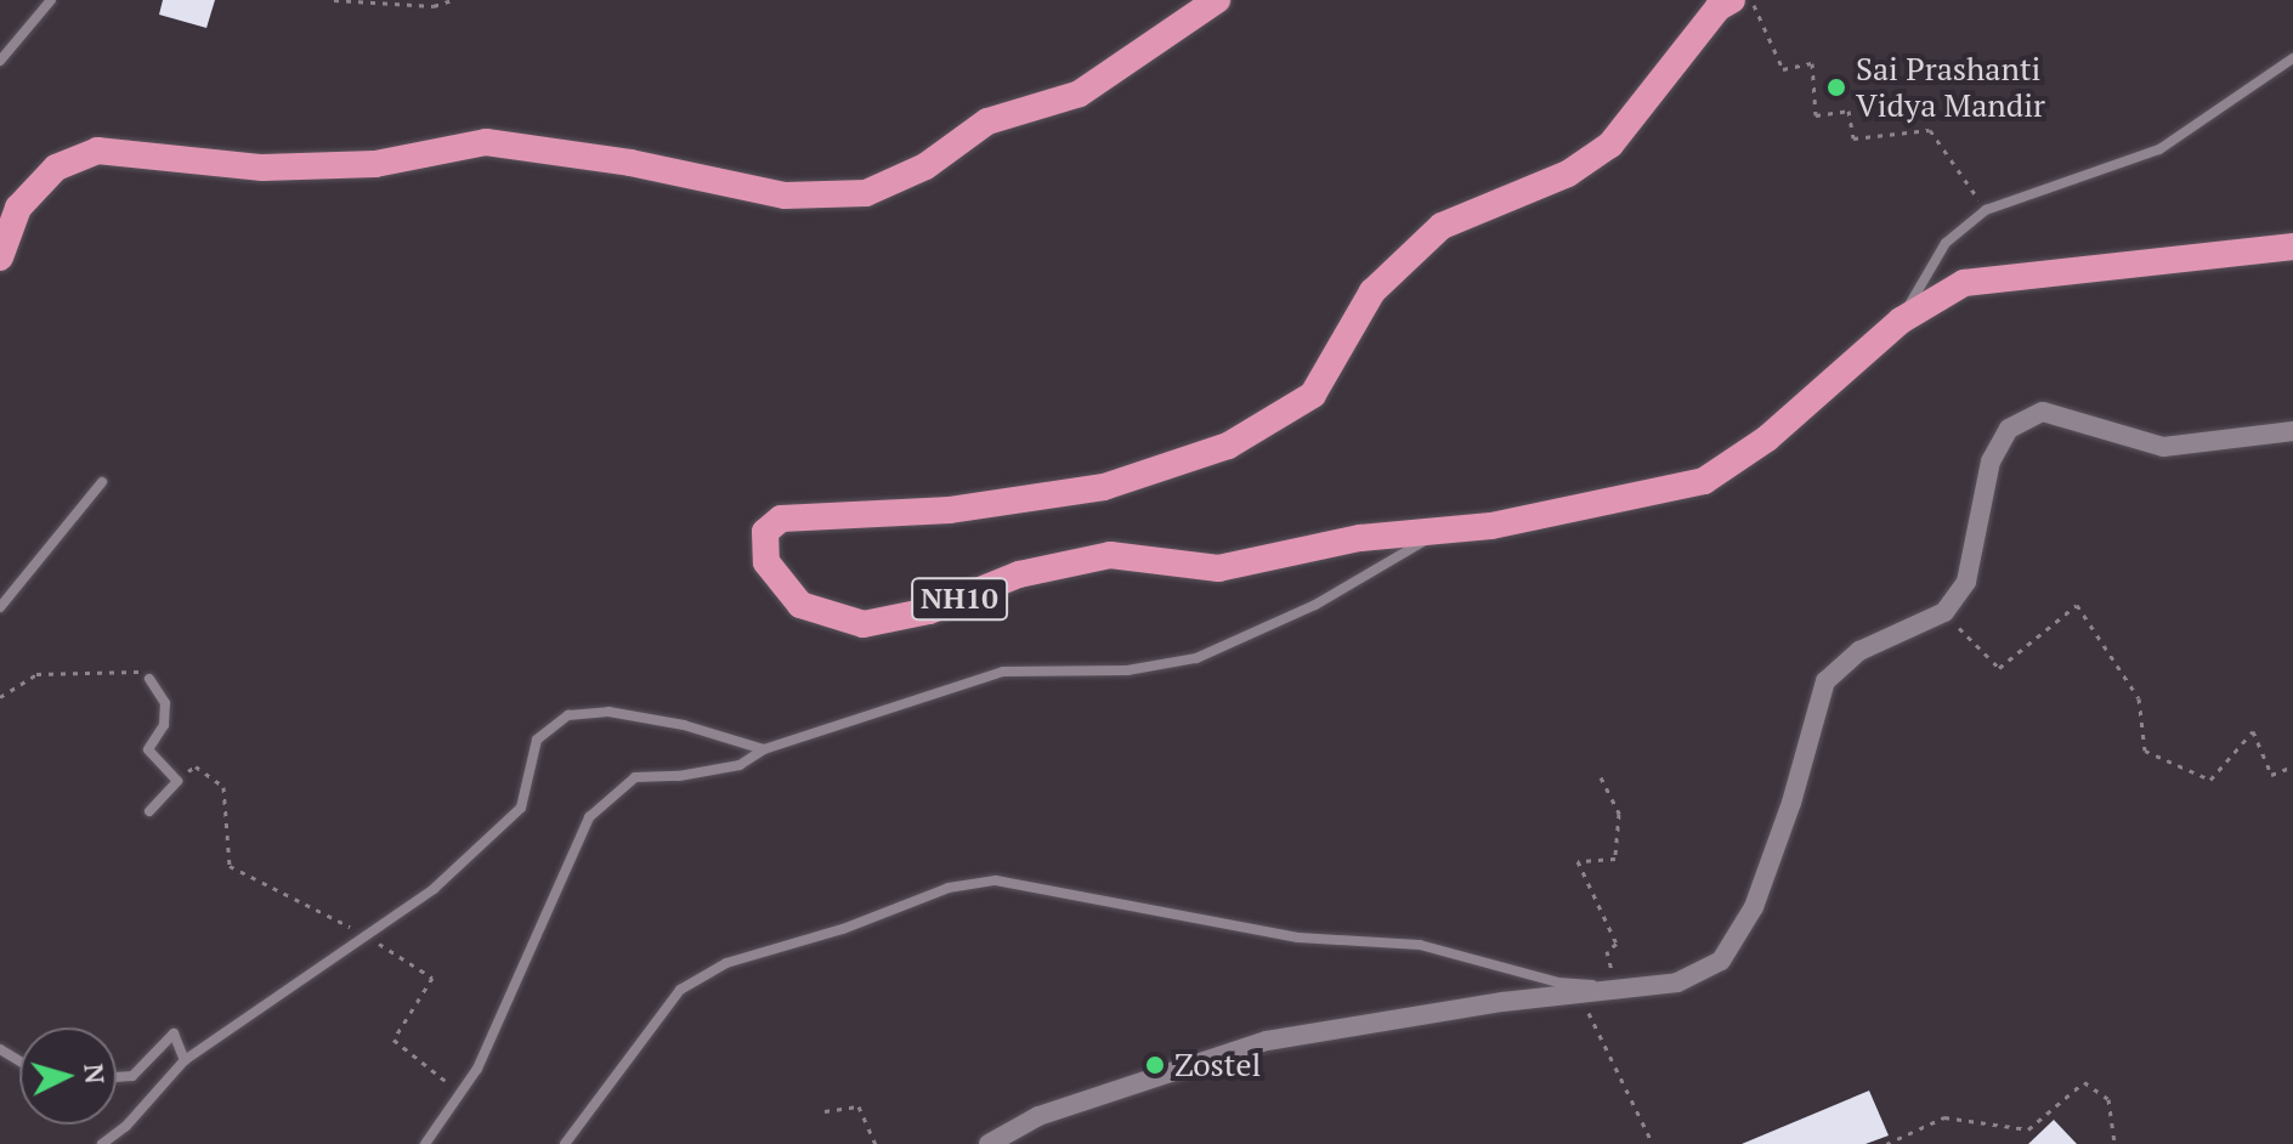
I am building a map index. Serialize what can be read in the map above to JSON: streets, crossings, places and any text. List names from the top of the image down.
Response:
{
  "streets": {
    "highway": ["NH10"]
  },
  "places": ["Sai Prashanti Vidya Mandir", "Zostel"],
  "north": "right"
}
